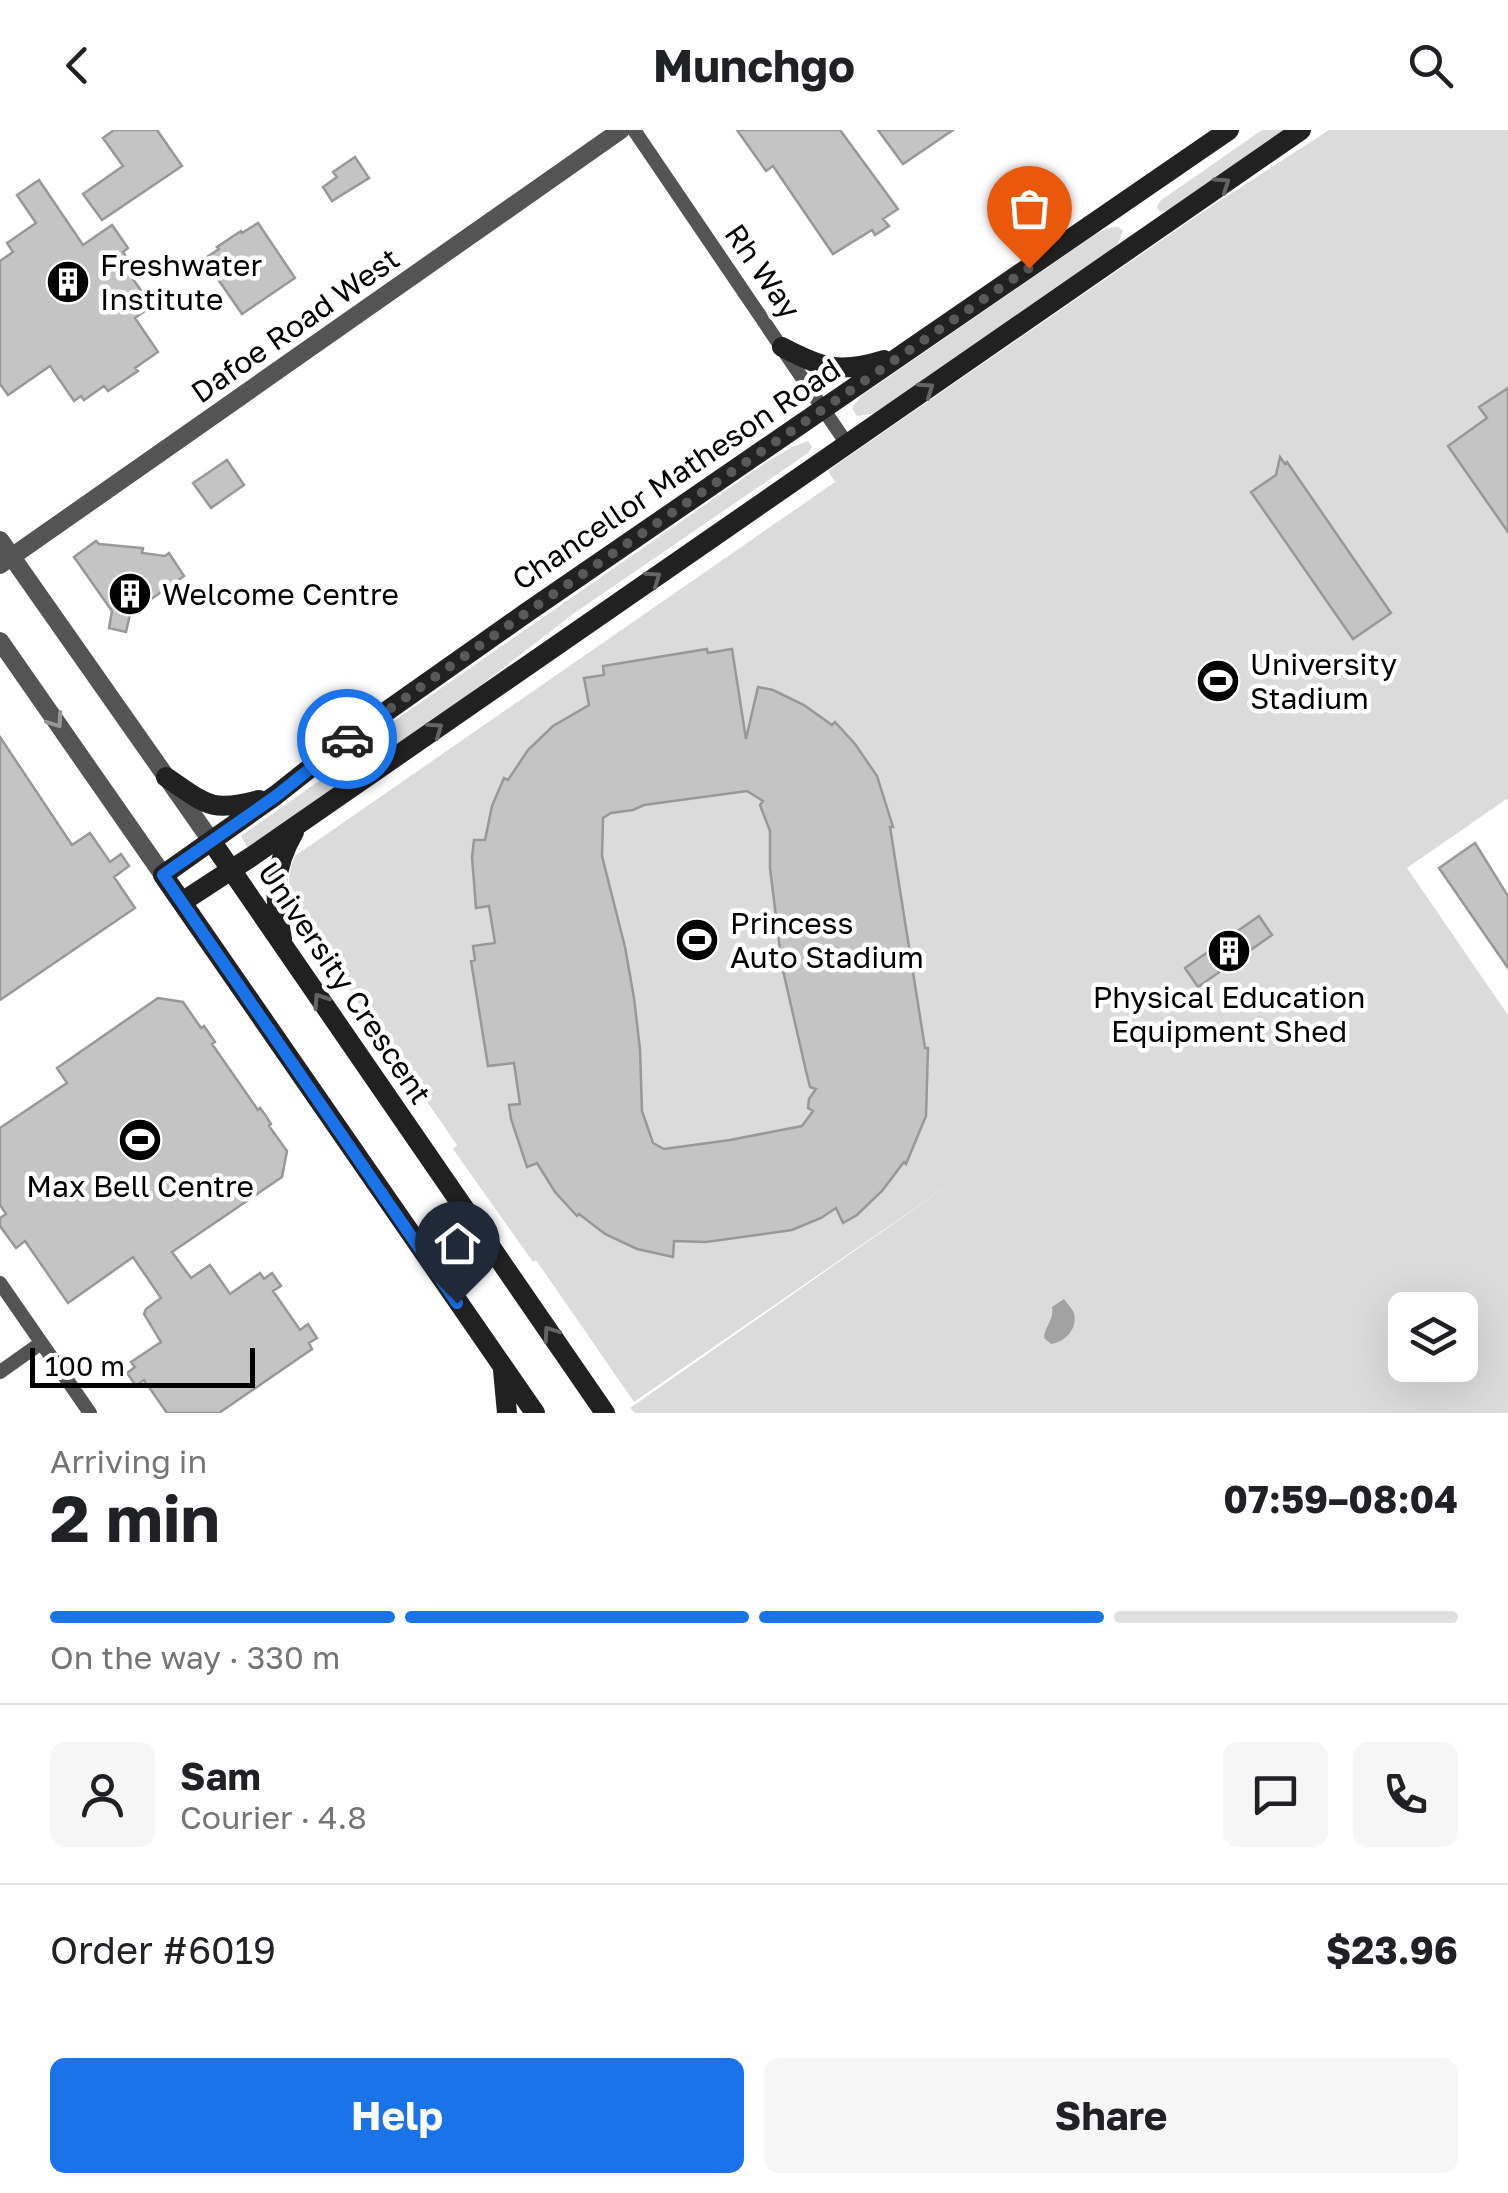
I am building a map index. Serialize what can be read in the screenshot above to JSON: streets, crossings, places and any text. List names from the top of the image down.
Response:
{
  "streets": {
    "main road": ["Chancellor Matheson Road", "University Crescent"],
    "street": ["Rh Way", "Dafoe Road West"]
  },
  "crossings": [
    ["Rh Way", "Chancellor Matheson Road"],
    ["Dafoe Road West", "University Crescent"],
    ["Chancellor Matheson Road", "University Crescent"]
  ],
  "one_way": ["University Crescent"],
  "places": {
    "building": ["Freshwater Institute", "Welcome Centre", "Physical Education Equipment Shed"],
    "sports": ["University Stadium", "Princess Auto Stadium", "Max Bell Centre"]
  },
  "scale_bar": "100 m",
  "page": {
    "header": "Munchgo",
    "scale": "100 m",
    "heading": ["2 min", "Arriving in", "07:59–08:04"],
    "panel": [
      "Sam",
      "Courier · 4.8",
      "Order #6019",
      "$23.96"
    ],
    "bar": "On the way · 330 m",
    "buttons": ["Help", "Share"]
  }
}
